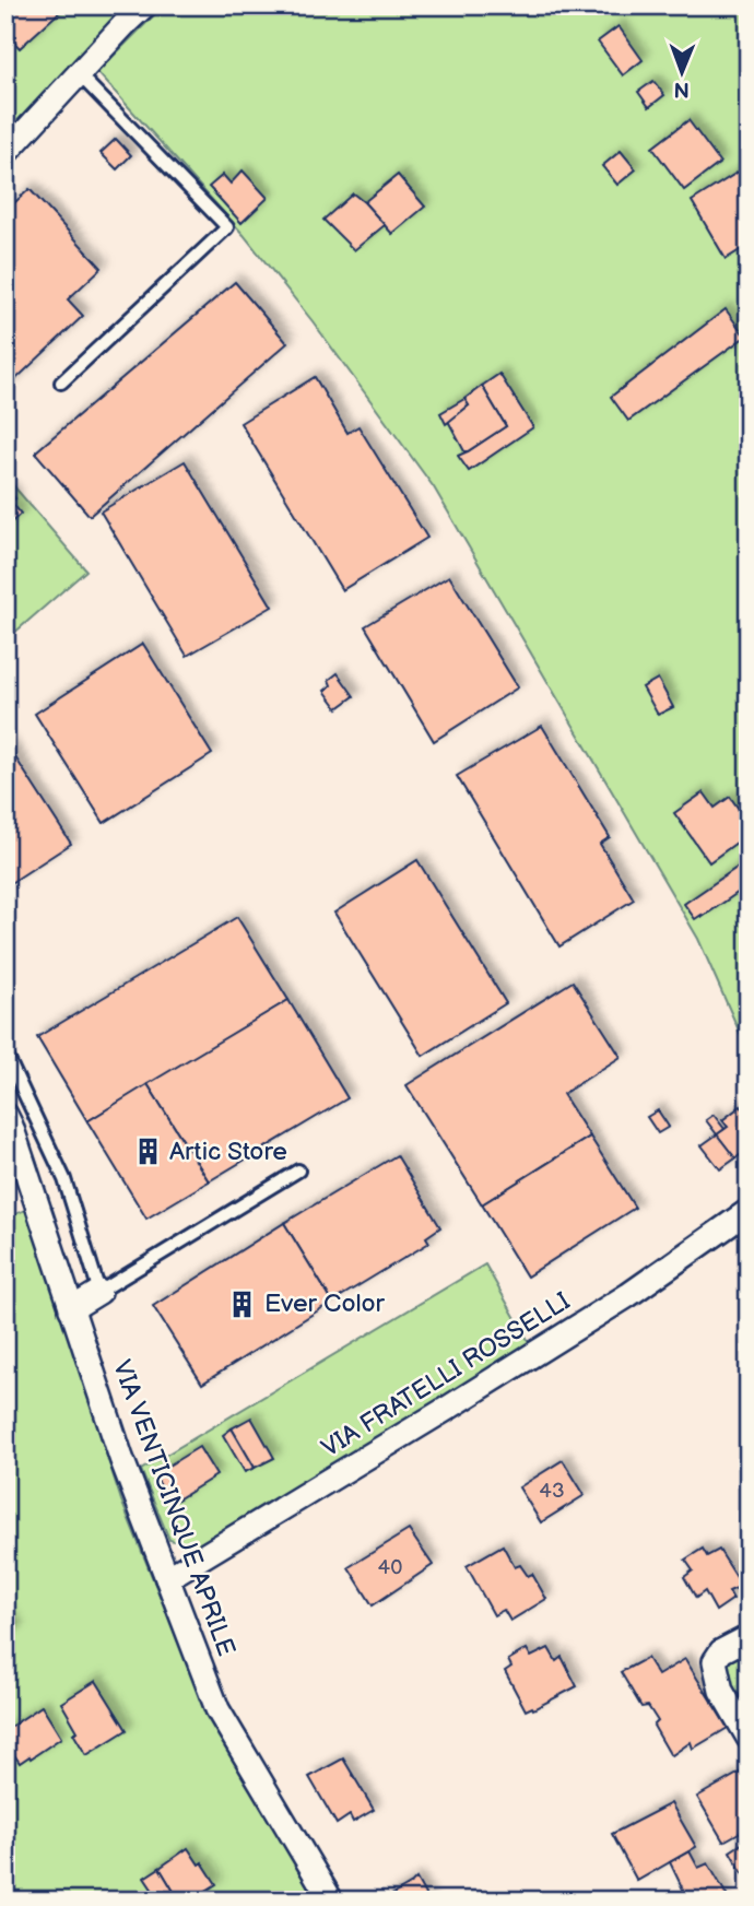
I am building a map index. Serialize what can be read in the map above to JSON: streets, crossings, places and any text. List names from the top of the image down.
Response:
{
  "streets": {
    "street": ["VIA FRATELLI ROSSELLI", "VIA VENTICINQUE APRILE"]
  },
  "crossings": [
    ["VIA FRATELLI ROSSELLI", "VIA VENTICINQUE APRILE"]
  ],
  "places": {
    "building": ["Artic Store", "Ever Color"]
  },
  "house_numbers": ["43", "40"],
  "north": "bottom"
}
